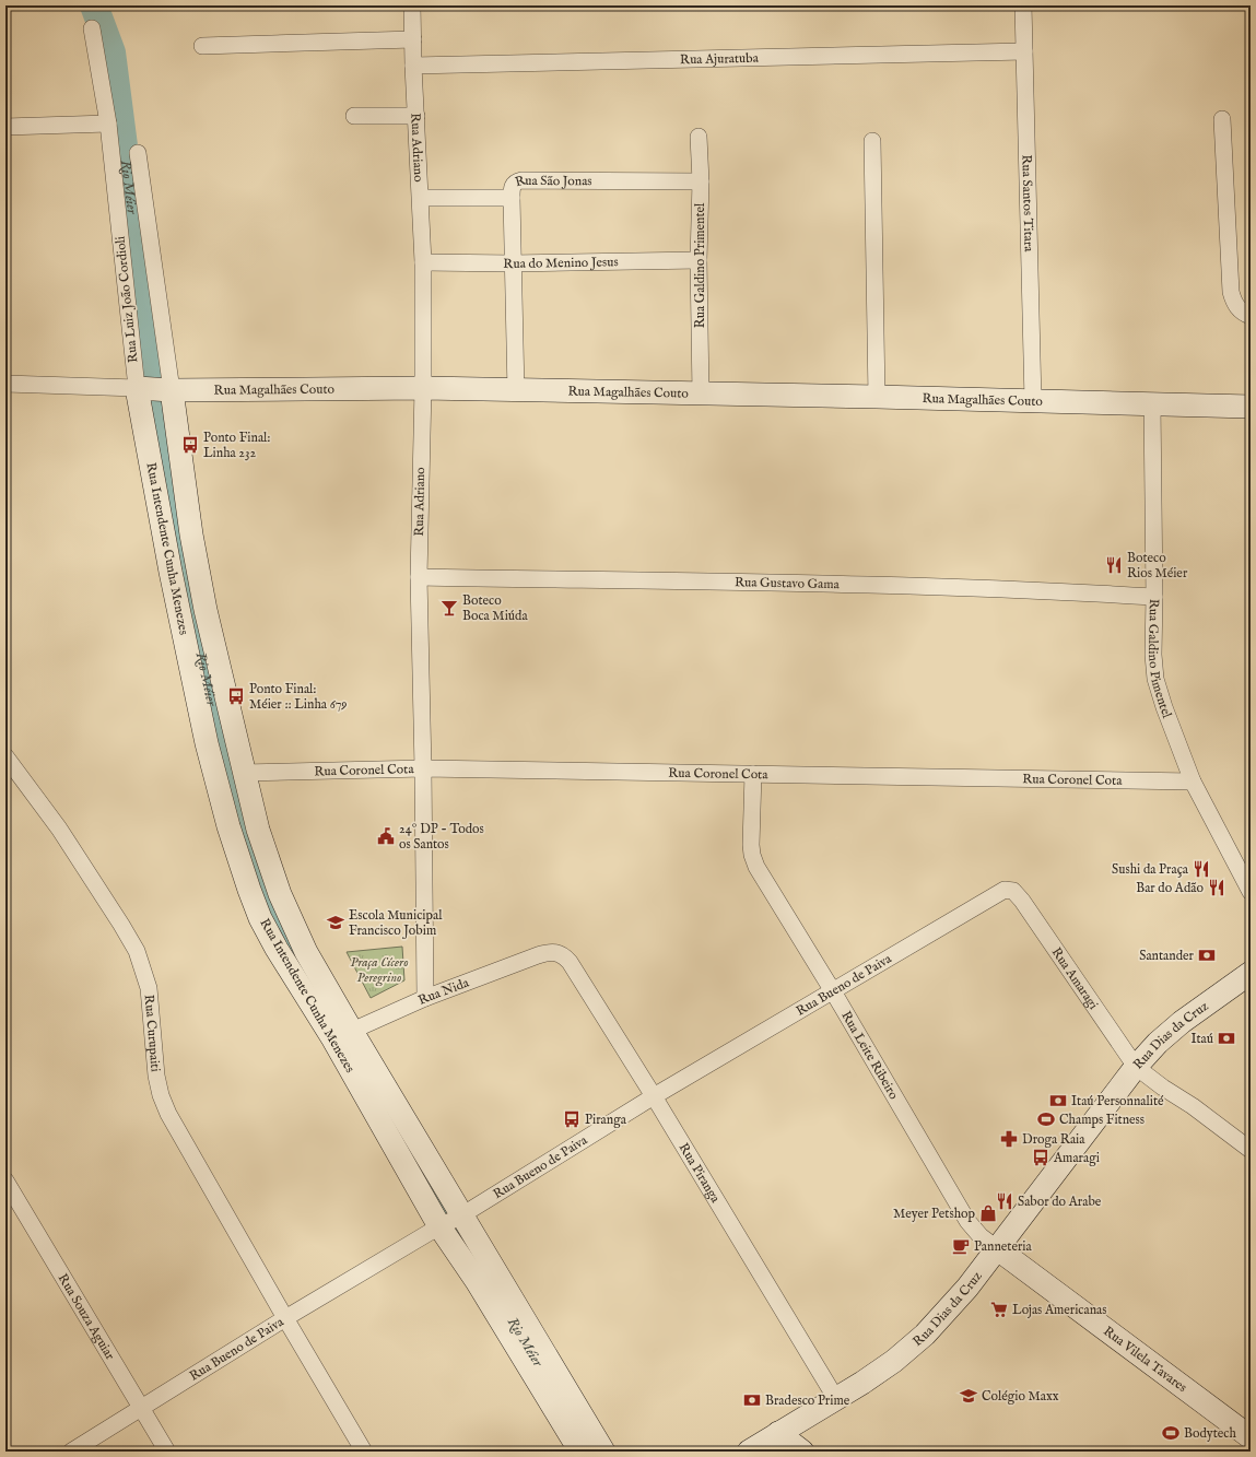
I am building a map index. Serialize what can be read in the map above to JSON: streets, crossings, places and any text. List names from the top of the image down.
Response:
{
  "streets": {
    "street": [
      "Rua Ajuratuba",
      "Rua Adriano",
      "Rua São Jonas",
      "Rua Santos Titara",
      "Rua do Menino Jesus",
      "Rua Galdino Primentel",
      "Rua Luiz João Cordioli",
      "Rua Magalhães Couto",
      "Rua Intendente Cunha Menezes",
      "Rua Gustavo Gama",
      "Rua Galdino Pimentel",
      "Rua Coronel Cota",
      "Rua Amaragi",
      "Rua Bueno de Paiva",
      "Rua Nida",
      "Rua Curupaiti",
      "Rua Dias da Cruz",
      "Rua Leite Ribeiro",
      "Rua Piranga",
      "Rua Souza Aguiar",
      "Rua Vilela Tavares"
    ]
  },
  "crossings": [
    ["Rua Ajuratuba", "Rua Adriano"],
    ["Rua Ajuratuba", "Rua Santos Titara"],
    ["Rua Adriano", "Rua São Jonas"],
    ["Rua Adriano", "Rua do Menino Jesus"],
    ["Rua Adriano", "Rua Magalhães Couto"],
    ["Rua Adriano", "Rua Gustavo Gama"],
    ["Rua Adriano", "Rua Coronel Cota"],
    ["Rua Adriano", "Rua Nida"],
    ["Rua São Jonas", "Rua Galdino Primentel"],
    ["Rua Santos Titara", "Rua Magalhães Couto"],
    ["Rua do Menino Jesus", "Rua Galdino Primentel"],
    ["Rua Galdino Primentel", "Rua Magalhães Couto"],
    ["Rua Luiz João Cordioli", "Rua Magalhães Couto"],
    ["Rua Luiz João Cordioli", "Rua Intendente Cunha Menezes"],
    ["Rua Magalhães Couto", "Rua Intendente Cunha Menezes"],
    ["Rua Magalhães Couto", "Rua Galdino Pimentel"],
    ["Rua Intendente Cunha Menezes", "Rua Coronel Cota"],
    ["Rua Intendente Cunha Menezes", "Rua Bueno de Paiva"],
    ["Rua Intendente Cunha Menezes", "Rua Nida"],
    ["Rua Gustavo Gama", "Rua Galdino Pimentel"],
    ["Rua Galdino Pimentel", "Rua Coronel Cota"],
    ["Rua Coronel Cota", "Rua Leite Ribeiro"],
    ["Rua Amaragi", "Rua Bueno de Paiva"],
    ["Rua Amaragi", "Rua Dias da Cruz"],
    ["Rua Bueno de Paiva", "Rua Curupaiti"],
    ["Rua Bueno de Paiva", "Rua Leite Ribeiro"],
    ["Rua Bueno de Paiva", "Rua Piranga"],
    ["Rua Bueno de Paiva", "Rua Souza Aguiar"],
    ["Rua Nida", "Rua Piranga"],
    ["Rua Dias da Cruz", "Rua Leite Ribeiro"],
    ["Rua Dias da Cruz", "Rua Piranga"],
    ["Rua Dias da Cruz", "Rua Vilela Tavares"],
    ["Rua Leite Ribeiro", "Rua Vilela Tavares"]
  ],
  "water": ["Rio Méier"],
  "parks": ["Praça Cícero Peregrino"],
  "places": {
    "bus stop": [
      "Ponto Final: Linha 232",
      "Ponto Final: Méier :: Linha 679",
      "Piranga",
      "Amaragi"
    ],
    "restaurant": [
      "Boteco Rios Méier",
      "Sushi da Praça",
      "Bar do Adão",
      "Sabor do Arabe"
    ],
    "bar": ["Boteco Boca Miúda"],
    "public building": ["24º DP - Todos os Santos"],
    "school or university": ["Escola Municipal Francisco Jobim", "Colégio Maxx"],
    "bank": [
      "Santander",
      "Itaú",
      "Itaú Personnalité",
      "Bradesco Prime"
    ],
    "sports": ["Champs Fitness", "Bodytech"],
    "pharmacy": ["Droga Raia"],
    "shop": ["Meyer Petshop"],
    "cafe": ["Panneteria"],
    "supermarket": ["Lojas Americanas"]
  }
}
